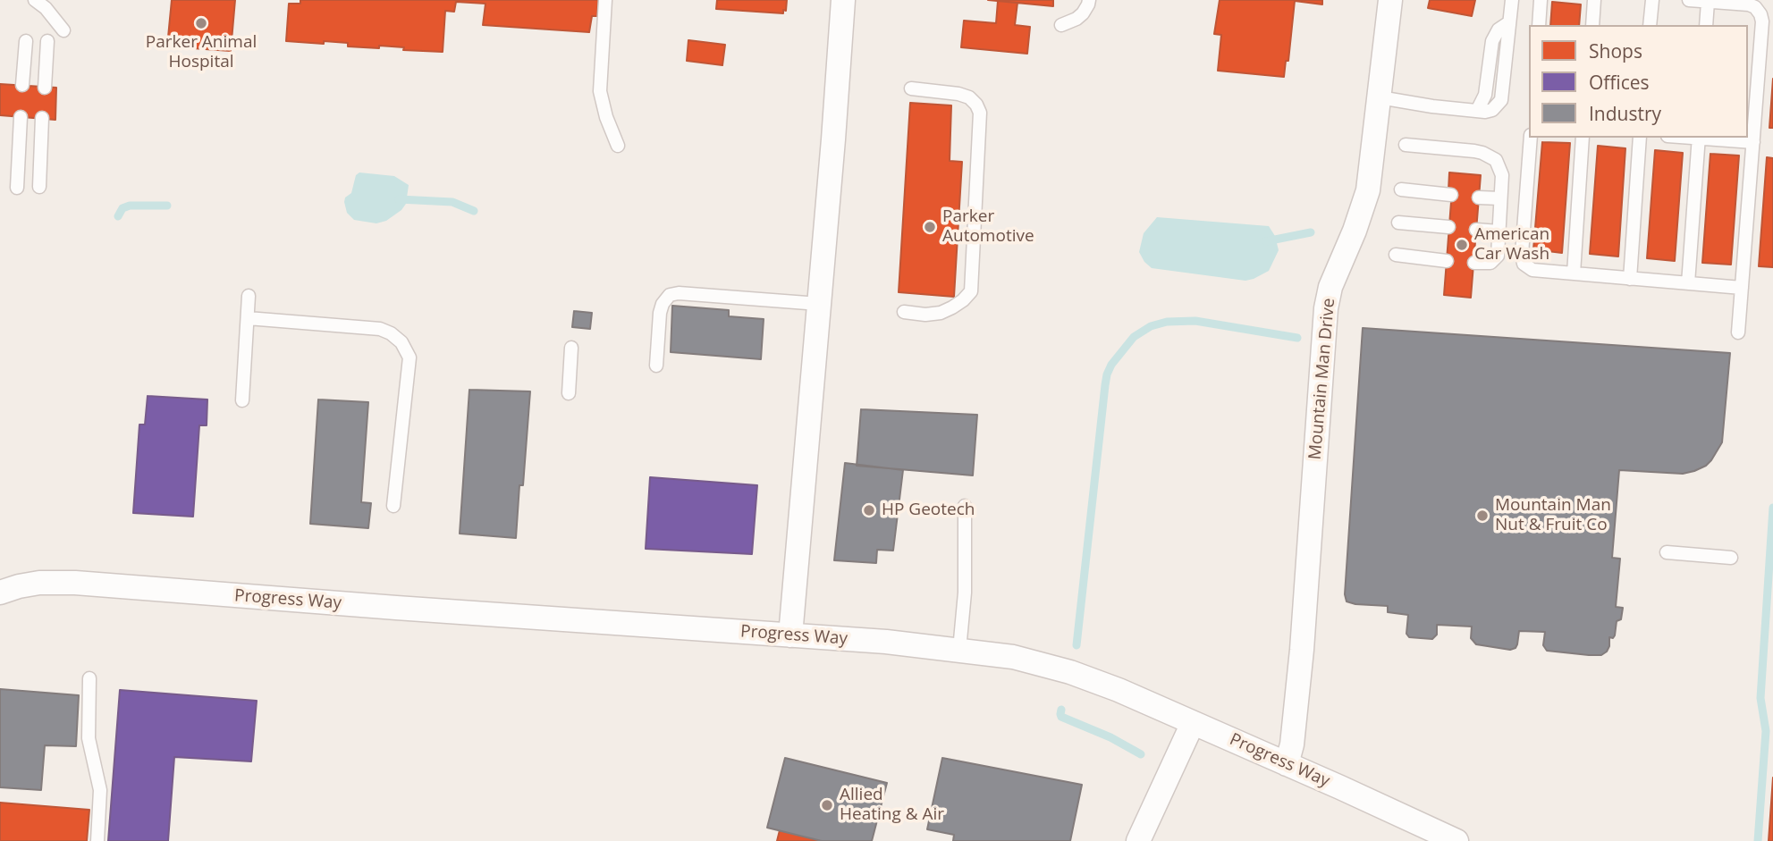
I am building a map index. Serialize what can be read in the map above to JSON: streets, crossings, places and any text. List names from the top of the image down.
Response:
{
  "streets": {
    "street": ["Mountain Man Drive", "Progress Way"]
  },
  "crossings": [
    ["Mountain Man Drive", "Progress Way"]
  ],
  "places": [
    "Parker Animal Hospital",
    "Parker Automotive",
    "American Car Wash",
    "HP Geotech",
    "Mountain Man Nut & Fruit Co",
    "Allied Heating & Air"
  ],
  "legend": ["Shops", "Offices", "Industry"]
}
